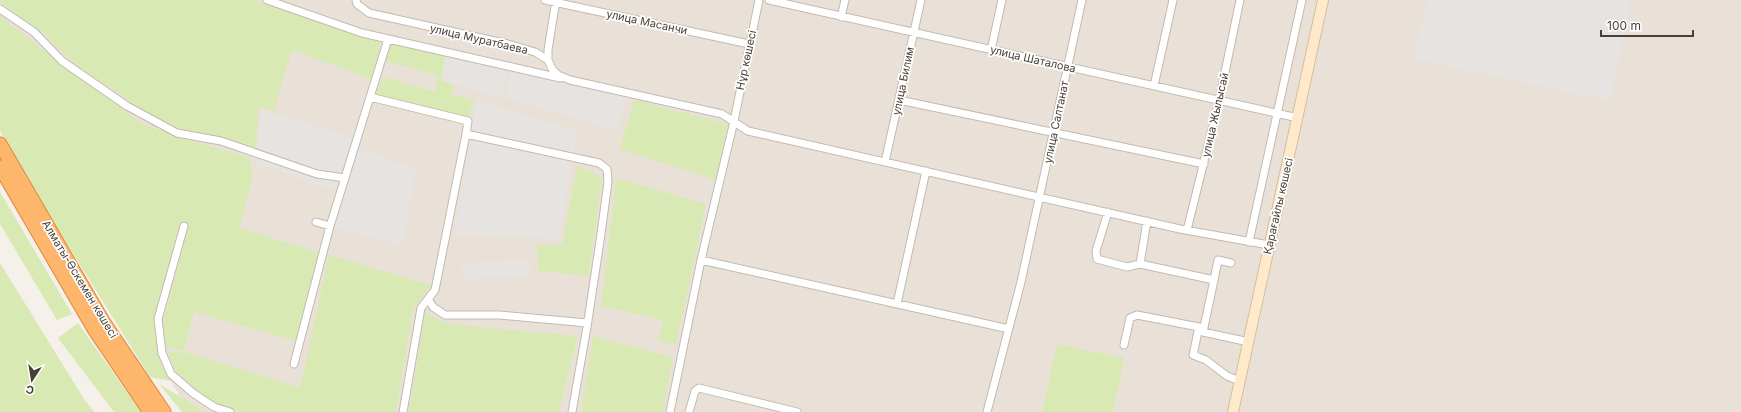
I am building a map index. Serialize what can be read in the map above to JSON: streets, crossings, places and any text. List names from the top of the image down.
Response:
{
  "streets": {
    "highway": ["Алматы-Өскемен көшесі"],
    "street": [
      "улица Масанчи",
      "улица Муратбаева",
      "улица Шаталова",
      "Нұр көшесі",
      "улица Билим",
      "улица Жылысай",
      "улица Салтанат",
      "Қарағайлы көшесі"
    ]
  },
  "crossings": [
    ["улица Масанчи", "Нұр көшесі"],
    ["улица Муратбаева", "Нұр көшесі"],
    ["улица Муратбаева", "улица Билим"],
    ["улица Муратбаева", "улица Жылысай"],
    ["улица Муратбаева", "улица Салтанат"],
    ["улица Муратбаева", "Қарағайлы көшесі"],
    ["улица Шаталова", "улица Билим"],
    ["улица Шаталова", "улица Жылысай"],
    ["улица Шаталова", "улица Салтанат"],
    ["улица Шаталова", "Қарағайлы көшесі"]
  ],
  "scale_bar": "100 m",
  "north": "bottom"
}
